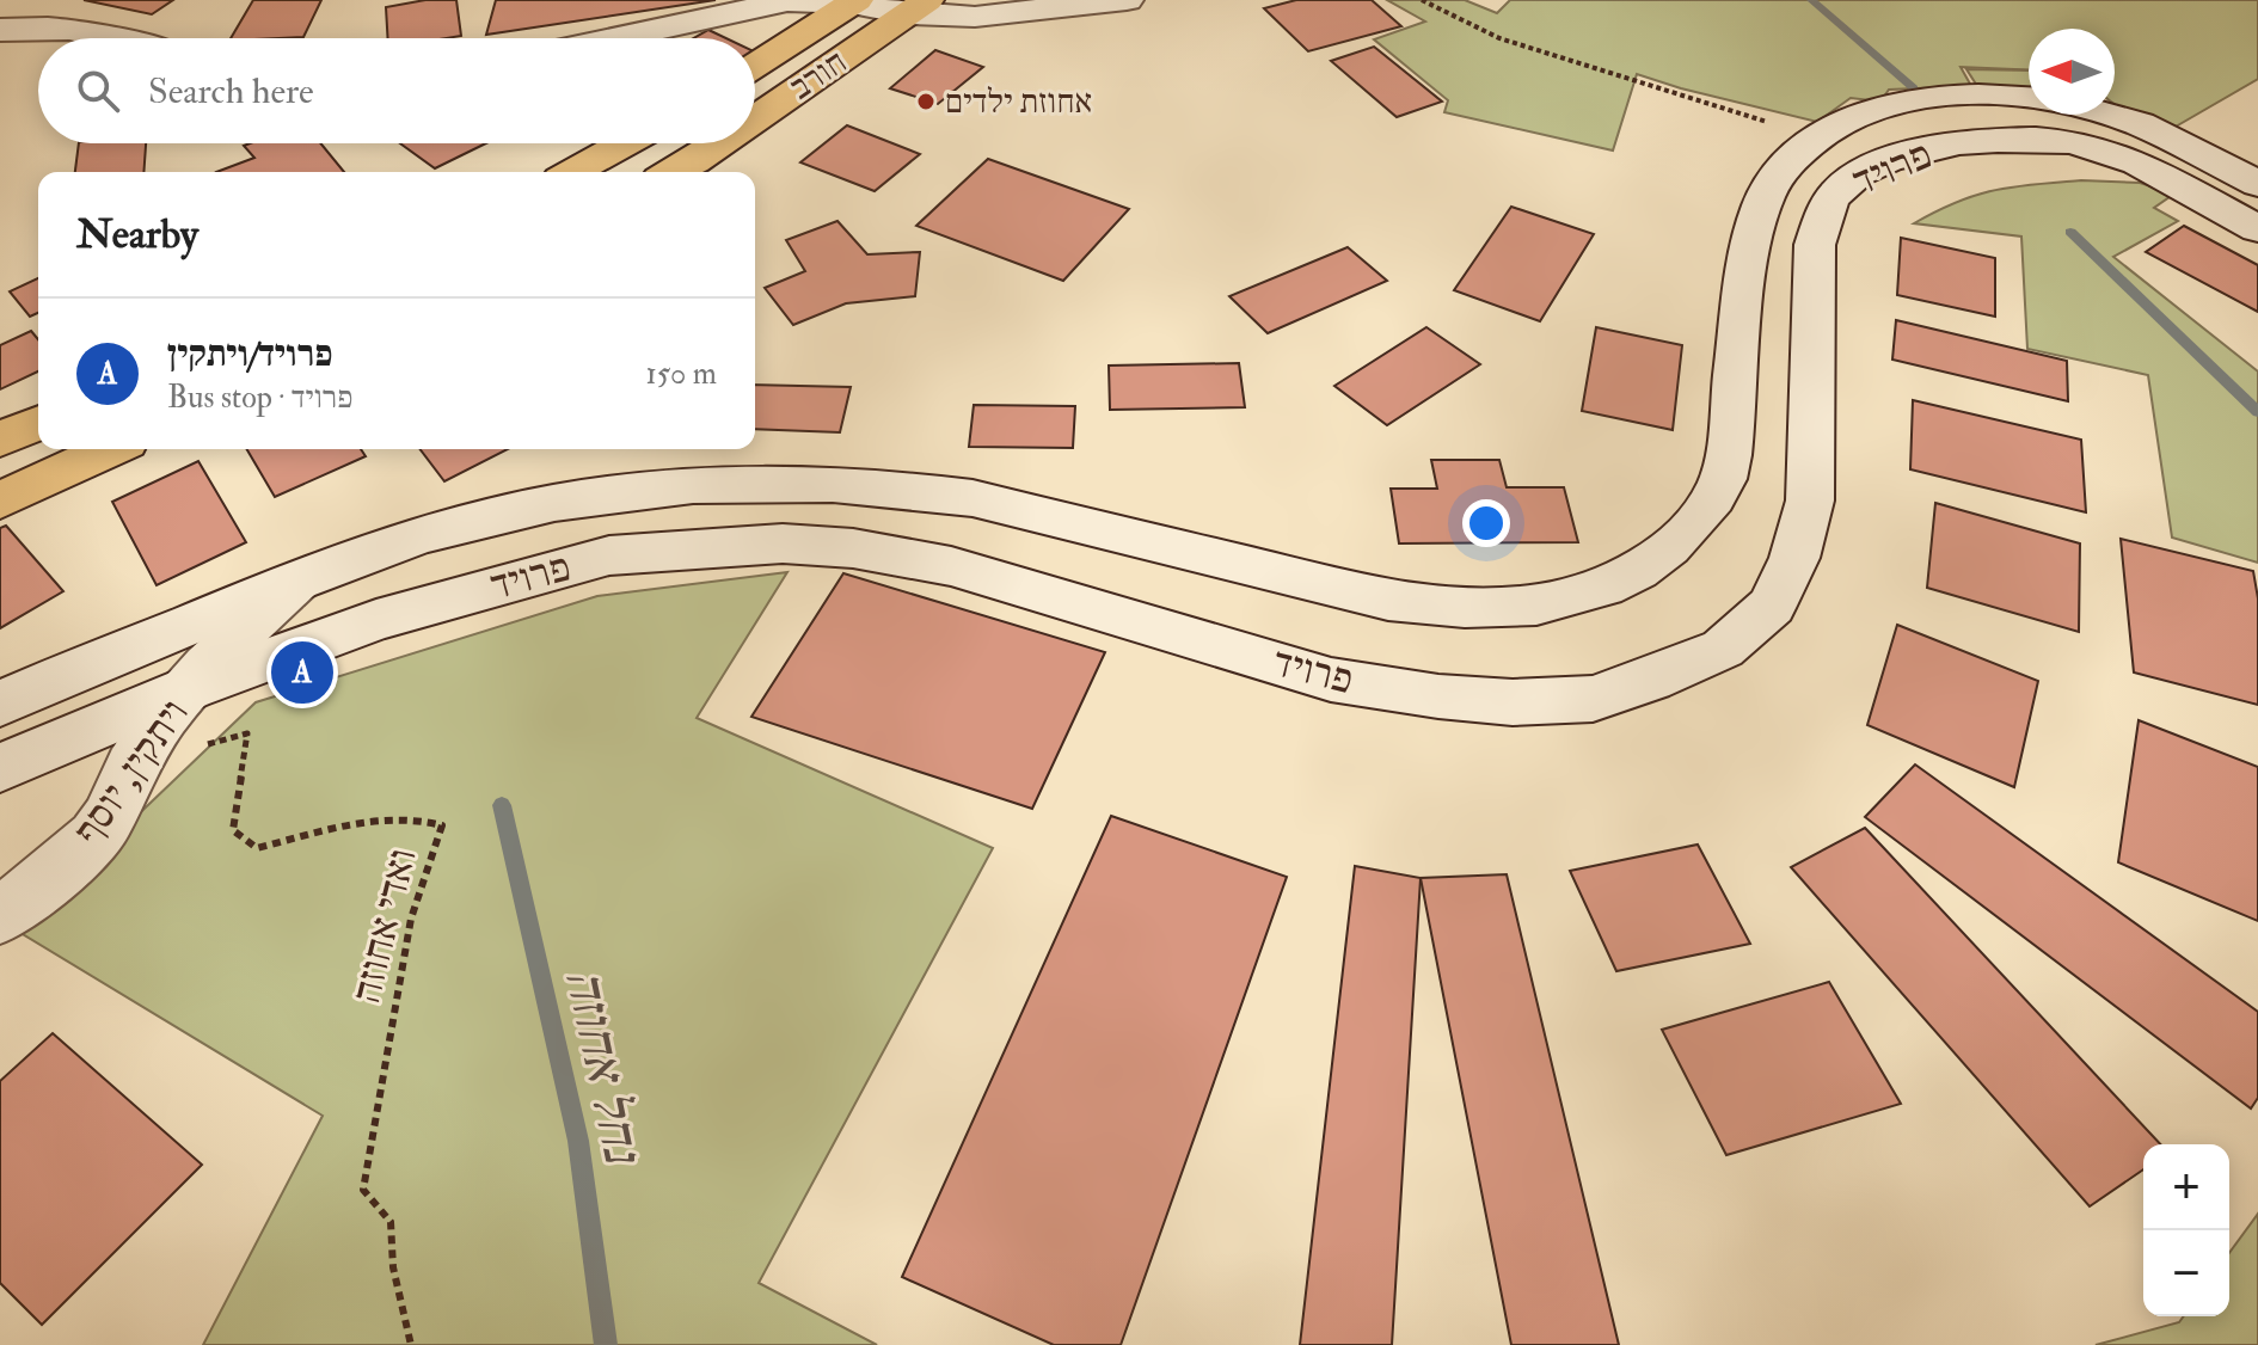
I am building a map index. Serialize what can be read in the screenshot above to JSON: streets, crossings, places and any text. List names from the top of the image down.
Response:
{
  "streets": {
    "main road": ["חורב", "פרויד", "ויתקין, יוסף"],
    "path": ["ואדי אחוזה"]
  },
  "crossings": [
    ["פרויד", "ויתקין, יוסף"]
  ],
  "water": ["נחל אחוזה"],
  "places": ["אחוזת ילדים"],
  "north": "left",
  "page": {
    "search": "Search here",
    "heading": "Nearby",
    "list": [
      {
        "mark": "A",
        "name": "פרויד/ויתקין",
        "note": "Bus stop · פרויד",
        "value": "150 m"
      }
    ],
    "pins": "A",
    "map_buttons": ["+", "−"]
  }
}
